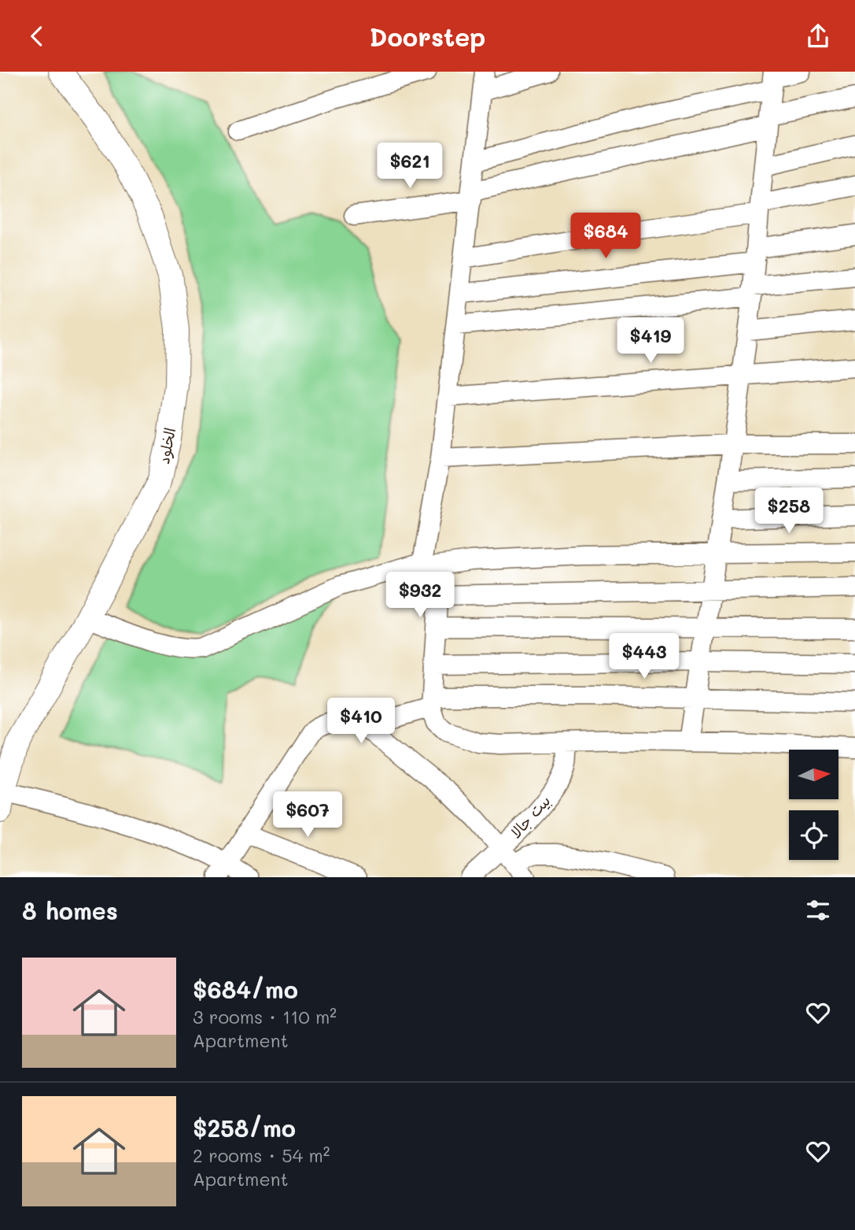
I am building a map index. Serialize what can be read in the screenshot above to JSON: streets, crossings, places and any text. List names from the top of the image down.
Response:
{
  "streets": {
    "street": ["الخلود", "بيت جالا"]
  },
  "north": "right",
  "page": {
    "header": "Doorstep",
    "price": [
      "$621",
      "$684",
      "$419",
      "$258",
      "$932",
      "$443",
      "$410",
      "$607"
    ],
    "heading": "8 homes",
    "list": [
      {
        "name": "$684/mo",
        "note": "3 rooms · 110 m² · Apartment"
      },
      {
        "name": "$258/mo",
        "note": "2 rooms · 54 m² · Apartment"
      }
    ]
  }
}
